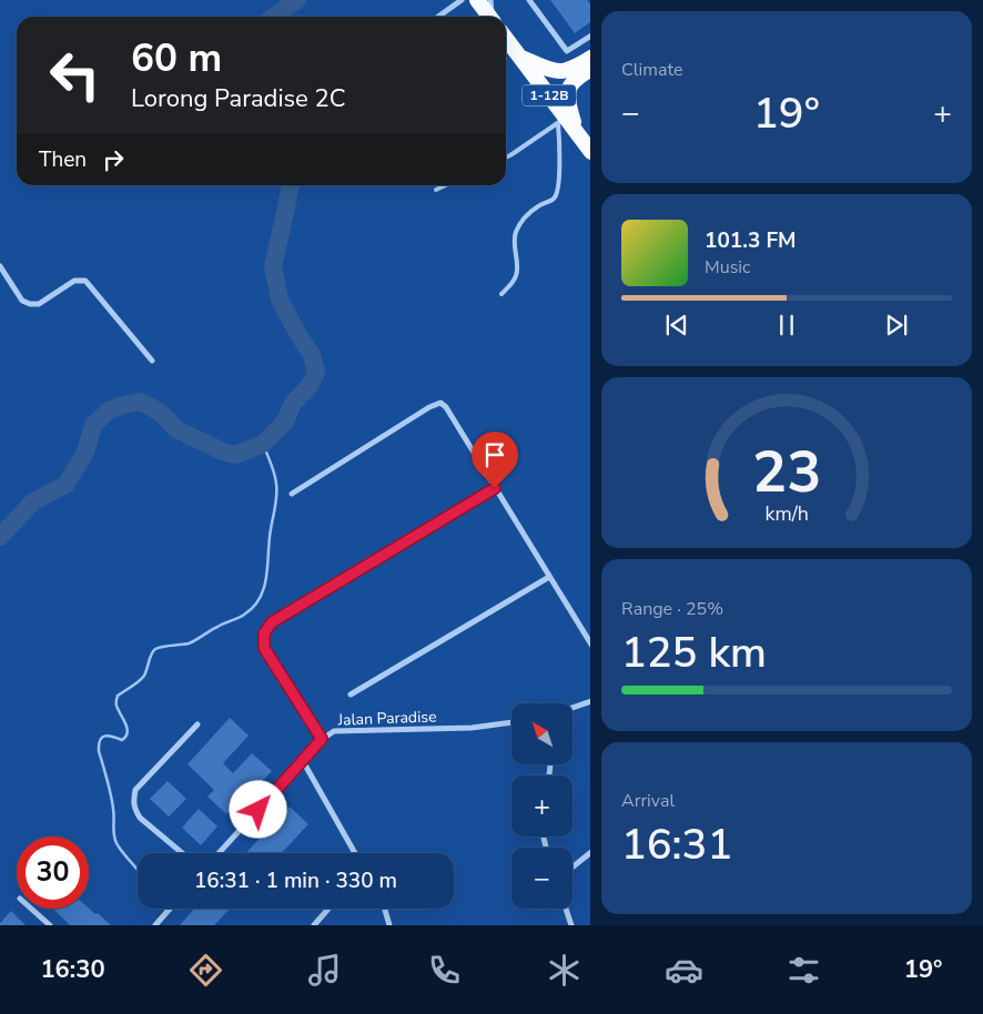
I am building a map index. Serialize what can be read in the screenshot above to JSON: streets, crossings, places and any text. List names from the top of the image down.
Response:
{
  "streets": {
    "highway": ["1-12B"],
    "street": ["Jalan Paradise"]
  },
  "north": "top left",
  "page": {
    "tile": [
      "Climate",
      ["Range · 25%", "125 km"],
      ["Arrival", "16:31"]
    ],
    "turn": ["60 m", "Lorong Paradise 2C"],
    "heat": ["−", "19°", "+"],
    "then": "Then",
    "song": ["101.3 FM", "Music"],
    "map_buttons": ["+", "−"],
    "limit": "30",
    "trip": "16:31 · 1 min · 330 m",
    "tabs": ["16:30", "19°"],
    "gauge": ["23", "km/h"]
  }
}
